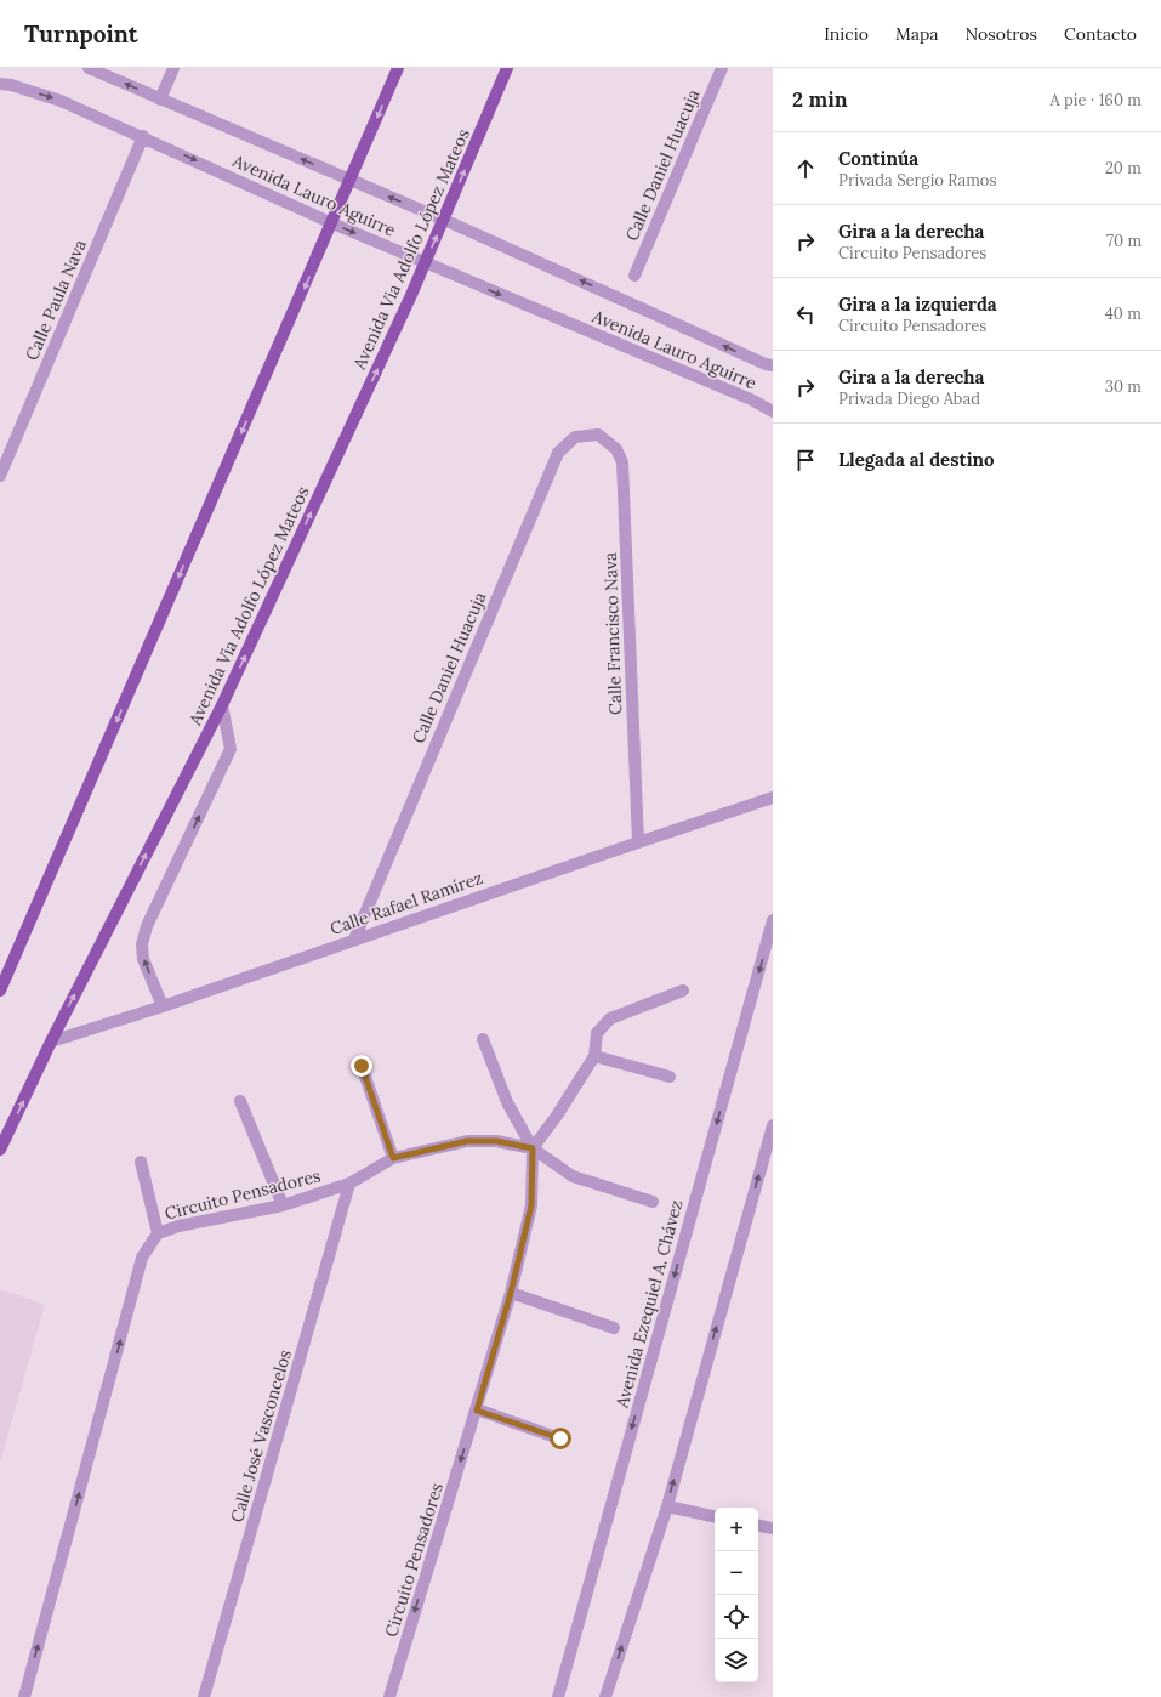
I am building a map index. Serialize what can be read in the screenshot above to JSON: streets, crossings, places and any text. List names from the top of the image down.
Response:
{
  "streets": {
    "main road": ["Avenida Via Adolfo López Mateos"],
    "street": [
      "Calle Daniel Huacuja",
      "Avenida Lauro Aguirre",
      "Calle Paula Nava",
      "Calle Francisco Nava",
      "Calle Rafael Ramírez",
      "Circuito Pensadores",
      "Avenida Ezequiel A. Chávez",
      "Calle José Vasconcelos"
    ]
  },
  "crossings": [
    ["Calle Daniel Huacuja", "Calle Francisco Nava"],
    ["Calle Daniel Huacuja", "Calle Rafael Ramírez"],
    ["Avenida Lauro Aguirre", "Avenida Via Adolfo López Mateos"],
    ["Avenida Lauro Aguirre", "Calle Paula Nava"],
    ["Avenida Via Adolfo López Mateos", "Calle Rafael Ramírez"],
    ["Calle Francisco Nava", "Calle Rafael Ramírez"],
    ["Circuito Pensadores", "Calle José Vasconcelos"]
  ],
  "page": {
    "header": "Turnpoint",
    "nav": [
      "Inicio",
      "Mapa",
      "Nosotros",
      "Contacto"
    ],
    "heading": ["2 min", "A pie · 160 m"],
    "list": [
      ["Continúa", "Privada Sergio Ramos", "20 m"],
      ["Gira a la derecha", "Circuito Pensadores", "70 m"],
      ["Gira a la izquierda", "Circuito Pensadores", "40 m"],
      ["Gira a la derecha", "Privada Diego Abad", "30 m"],
      "Llegada al destino"
    ],
    "map_buttons": ["+", "−"]
  }
}
